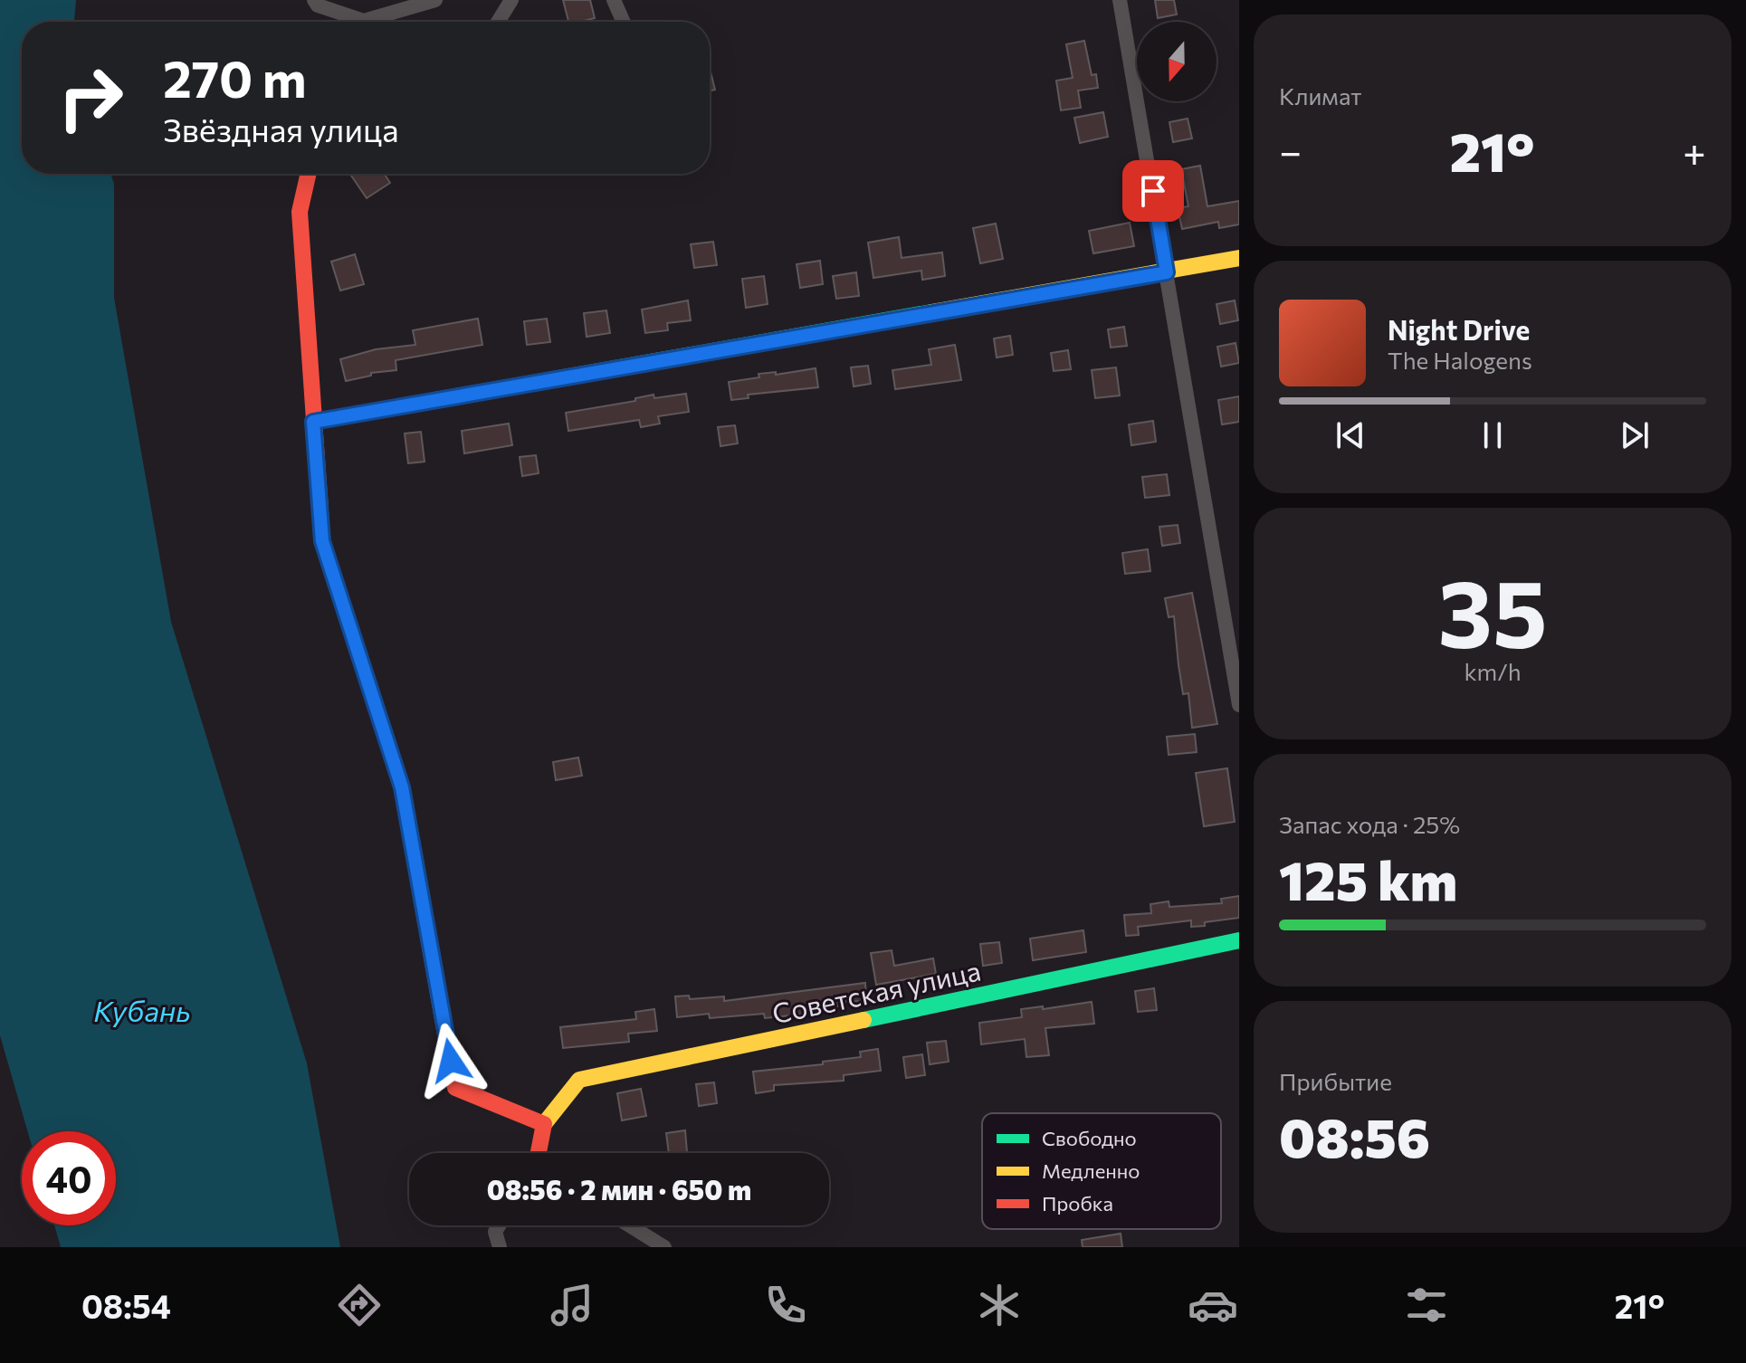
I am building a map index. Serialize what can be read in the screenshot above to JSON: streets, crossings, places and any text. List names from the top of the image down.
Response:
{
  "streets": {
    "street": ["Советская улица"]
  },
  "water": ["Кубань"],
  "legend": ["Свободно", "Медленно", "Пробка"],
  "north": "bottom",
  "page": {
    "tile": [
      "Климат",
      ["35", "km/h"],
      ["Запас хода · 25%", "125 km"],
      ["Прибытие", "08:56"]
    ],
    "turn": ["270 m", "Звёздная улица"],
    "heat": ["−", "21°", "+"],
    "song": ["Night Drive", "The Halogens"],
    "limit": "40",
    "trip": "08:56 · 2 мин · 650 m",
    "tabs": ["08:54", "21°"]
  }
}
